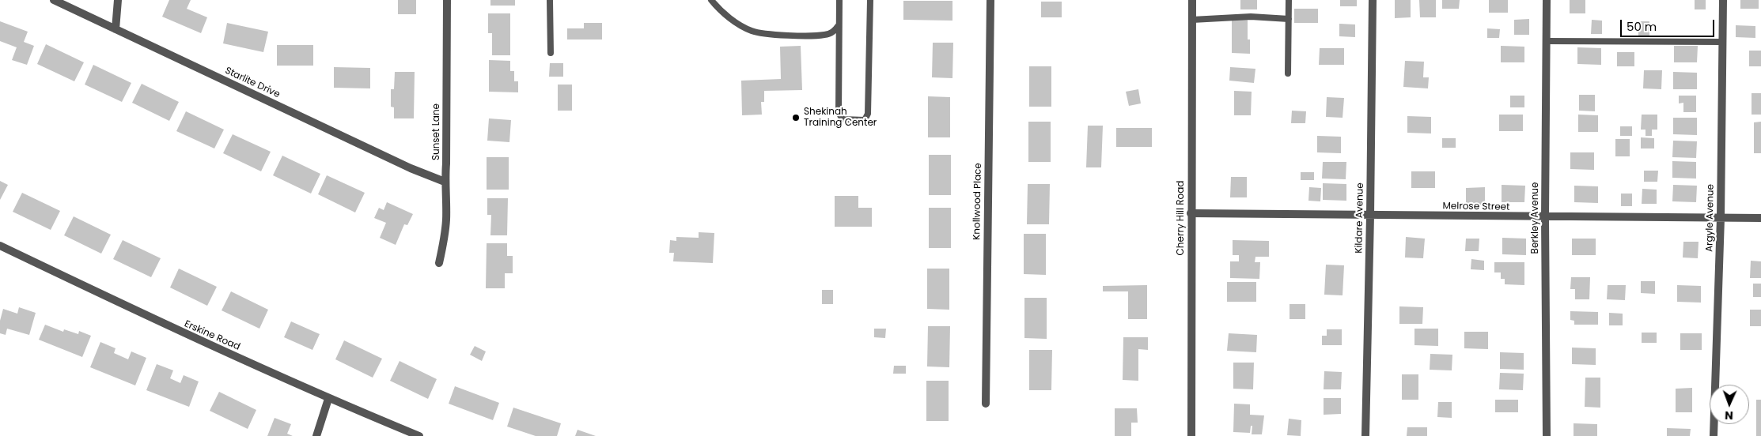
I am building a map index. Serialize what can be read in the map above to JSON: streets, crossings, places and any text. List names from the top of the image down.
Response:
{
  "streets": {
    "street": [
      "Starlite Drive",
      "Sunset Lane",
      "Knollwood Place",
      "Melrose Street",
      "Cherry Hill Road",
      "Kildare Avenue",
      "Berkley Avenue",
      "Argyle Avenue",
      "Erskine Road"
    ]
  },
  "crossings": [
    ["Starlite Drive", "Sunset Lane"],
    ["Melrose Street", "Cherry Hill Road"],
    ["Melrose Street", "Kildare Avenue"],
    ["Melrose Street", "Berkley Avenue"],
    ["Melrose Street", "Argyle Avenue"]
  ],
  "places": ["Shekinah Training Center"],
  "scale_bar": "50 m",
  "north": "bottom"
}
